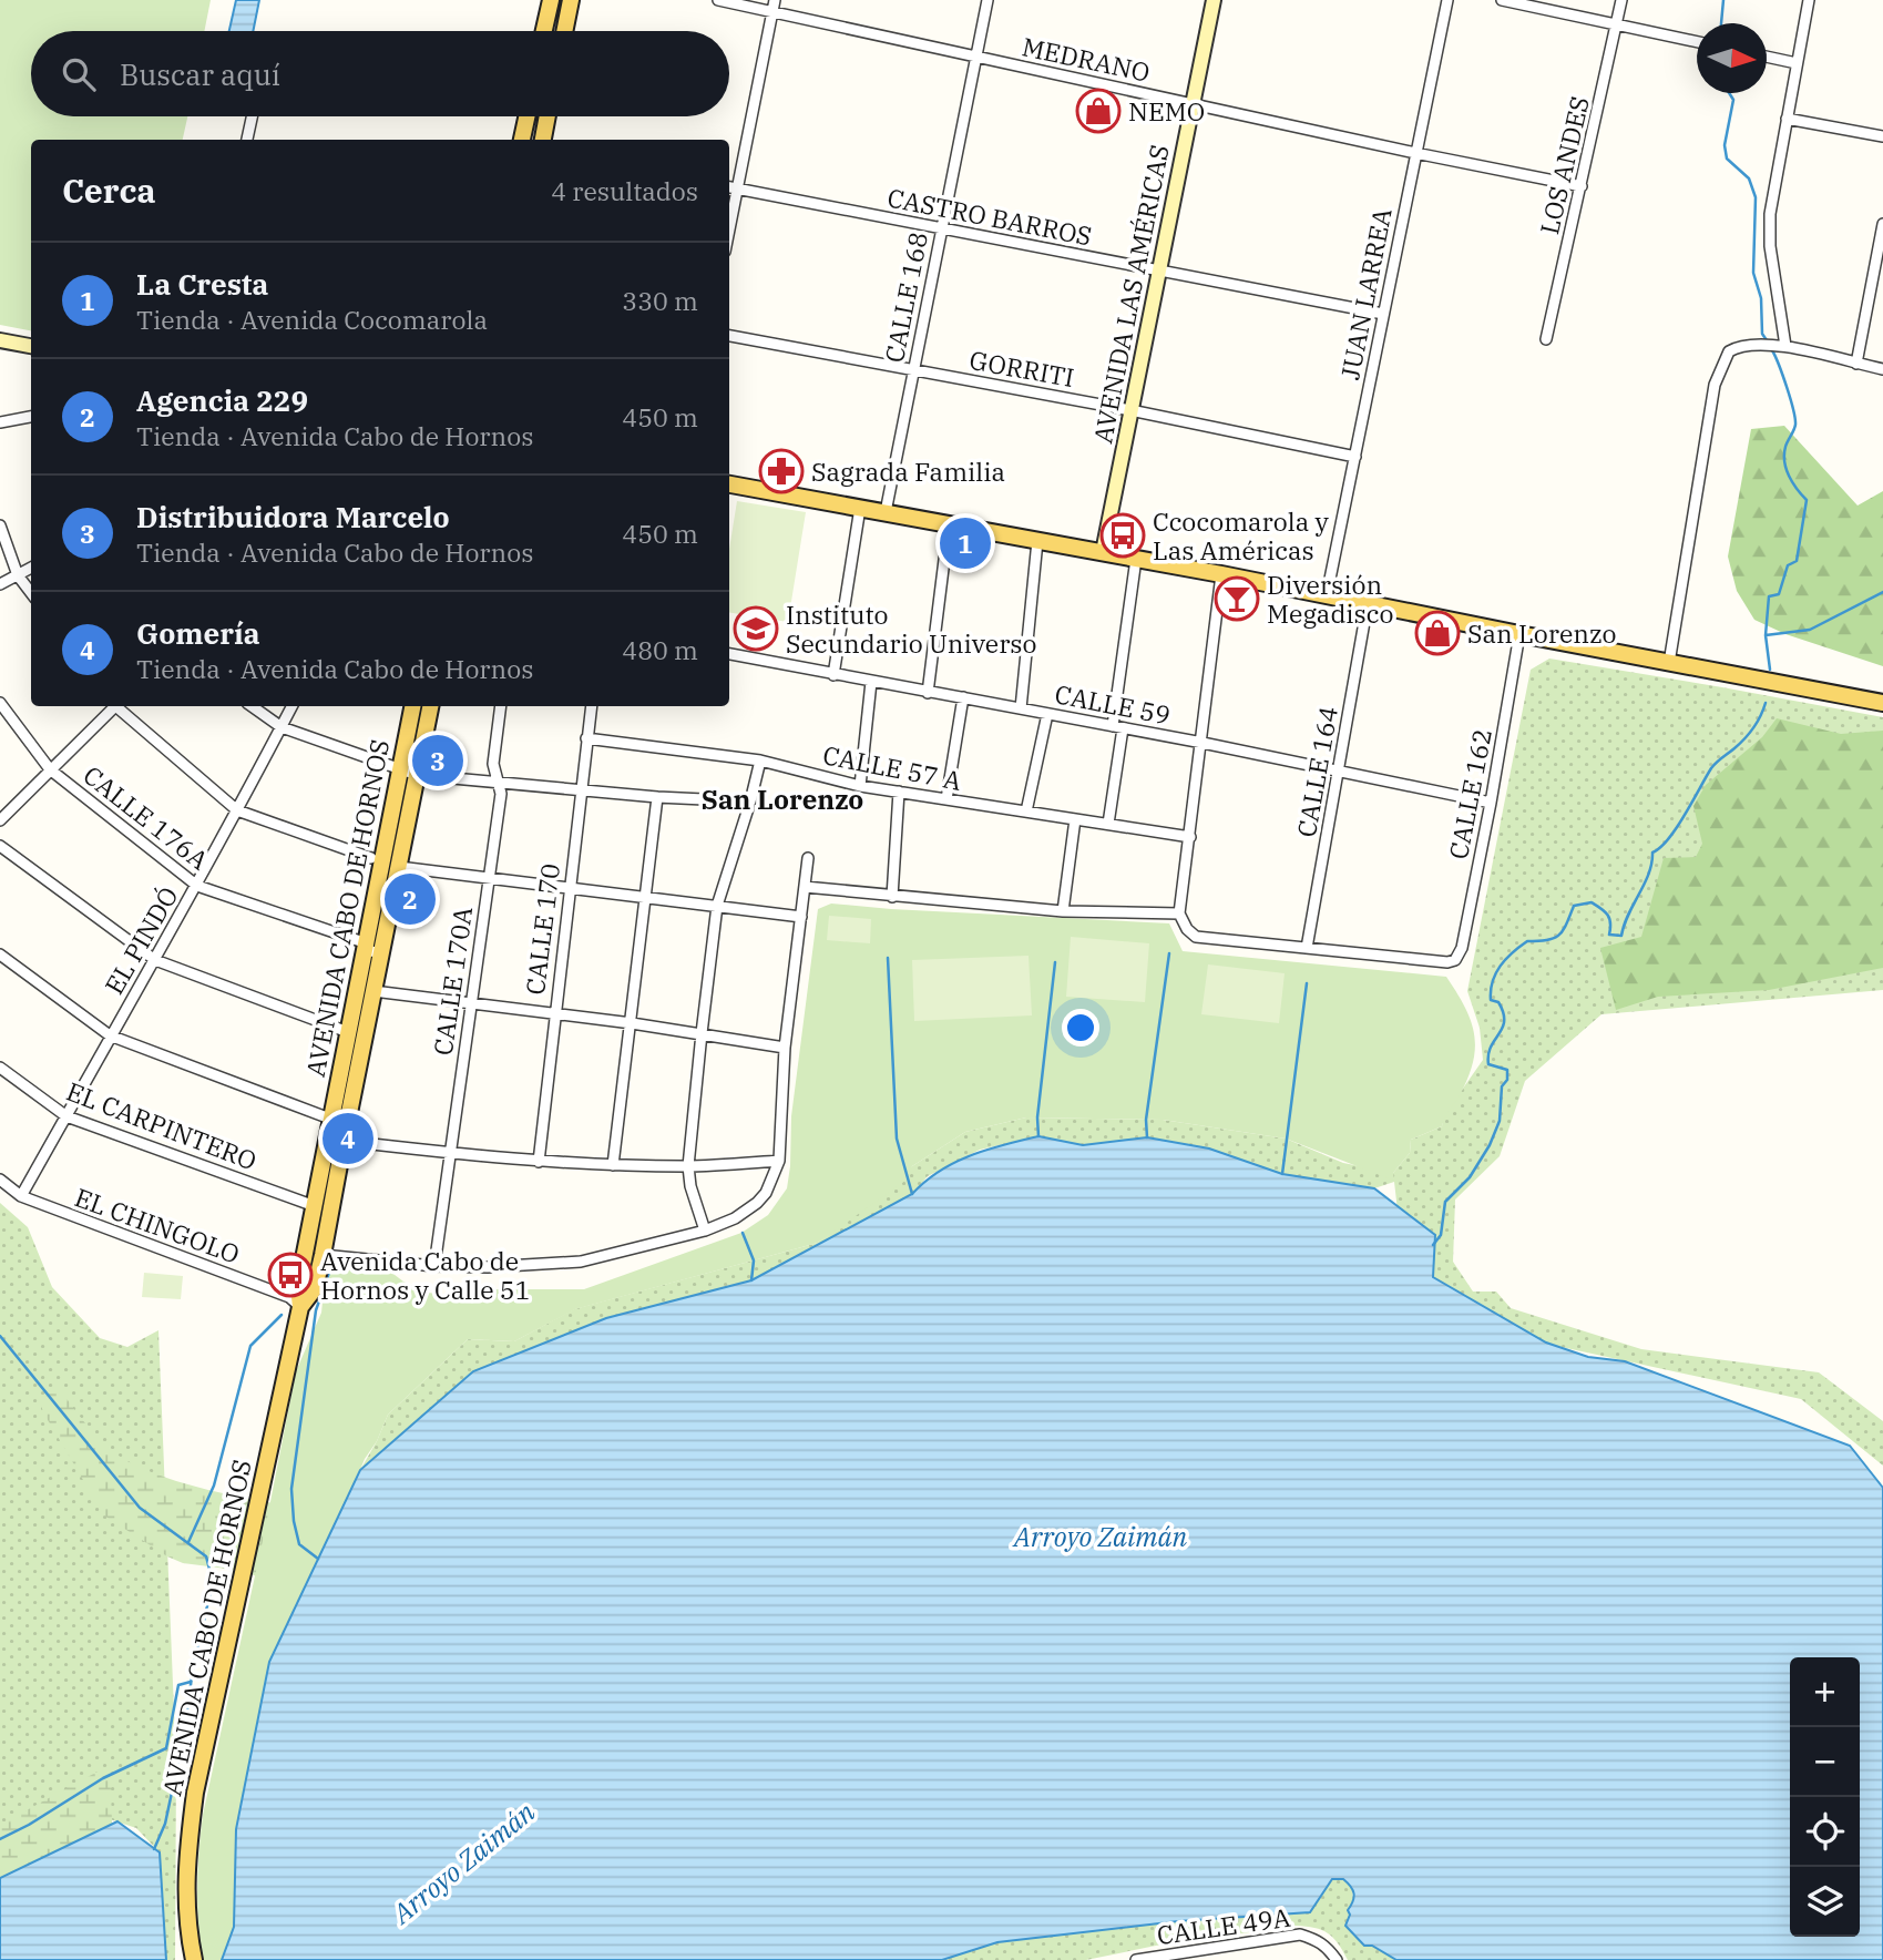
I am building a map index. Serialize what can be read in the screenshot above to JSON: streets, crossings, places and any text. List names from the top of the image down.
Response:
{
  "streets": {
    "main road": ["AVENIDA LAS AMÉRICAS", "AVENIDA CABO DE HORNOS"],
    "street": [
      "MEDRANO",
      "LOS ANDES",
      "CASTRO BARROS",
      "JUAN LARREA",
      "CALLE 168",
      "GORRITI",
      "CALLE 59",
      "CALLE 57 A",
      "CALLE 164",
      "CALLE 162",
      "CALLE 176A",
      "CALLE 170",
      "EL PINDÓ",
      "CALLE 170A",
      "EL CARPINTERO",
      "EL CHINGOLO",
      "CALLE 49A"
    ]
  },
  "crossings": [
    ["MEDRANO", "LOS ANDES"],
    ["MEDRANO", "AVENIDA LAS AMÉRICAS"],
    ["MEDRANO", "JUAN LARREA"],
    ["MEDRANO", "CALLE 168"],
    ["CASTRO BARROS", "AVENIDA LAS AMÉRICAS"],
    ["CASTRO BARROS", "JUAN LARREA"],
    ["CASTRO BARROS", "CALLE 168"],
    ["AVENIDA LAS AMÉRICAS", "GORRITI"],
    ["JUAN LARREA", "GORRITI"],
    ["CALLE 168", "GORRITI"],
    ["CALLE 59", "CALLE 164"],
    ["CALLE 59", "CALLE 162"],
    ["CALLE 57 A", "CALLE 170"],
    ["CALLE 164", "CALLE 162"],
    ["CALLE 176A", "AVENIDA CABO DE HORNOS"],
    ["CALLE 176A", "EL PINDÓ"],
    ["AVENIDA CABO DE HORNOS", "EL CARPINTERO"],
    ["AVENIDA CABO DE HORNOS", "EL CHINGOLO"],
    ["EL PINDÓ", "EL CARPINTERO"],
    ["EL PINDÓ", "EL CHINGOLO"]
  ],
  "districts": ["San Lorenzo"],
  "water": ["Arroyo Zaimán"],
  "places": {
    "shop": ["NEMO", "San Lorenzo"],
    "pharmacy": ["Sagrada Familia"],
    "bus stop": ["Ccocomarola y Las Américas", "Avenida Cabo de Hornos y Calle 51"],
    "bar": ["Diversión Megadisco"],
    "school or university": ["Instituto Secundario Universo"]
  },
  "north": "right",
  "page": {
    "search": "Buscar aquí",
    "heading": ["Cerca", "4 resultados"],
    "list": [
      {
        "mark": "1",
        "name": "La Cresta",
        "note": "Tienda · Avenida Cocomarola",
        "value": "330 m"
      },
      {
        "mark": "2",
        "name": "Agencia 229",
        "note": "Tienda · Avenida Cabo de Hornos",
        "value": "450 m"
      },
      {
        "mark": "3",
        "name": "Distribuidora Marcelo",
        "note": "Tienda · Avenida Cabo de Hornos",
        "value": "450 m"
      },
      {
        "mark": "4",
        "name": "Gomería",
        "note": "Tienda · Avenida Cabo de Hornos",
        "value": "480 m"
      }
    ],
    "pins": [
      "1",
      "3",
      "2",
      "4"
    ],
    "map_buttons": ["+", "−"]
  }
}
